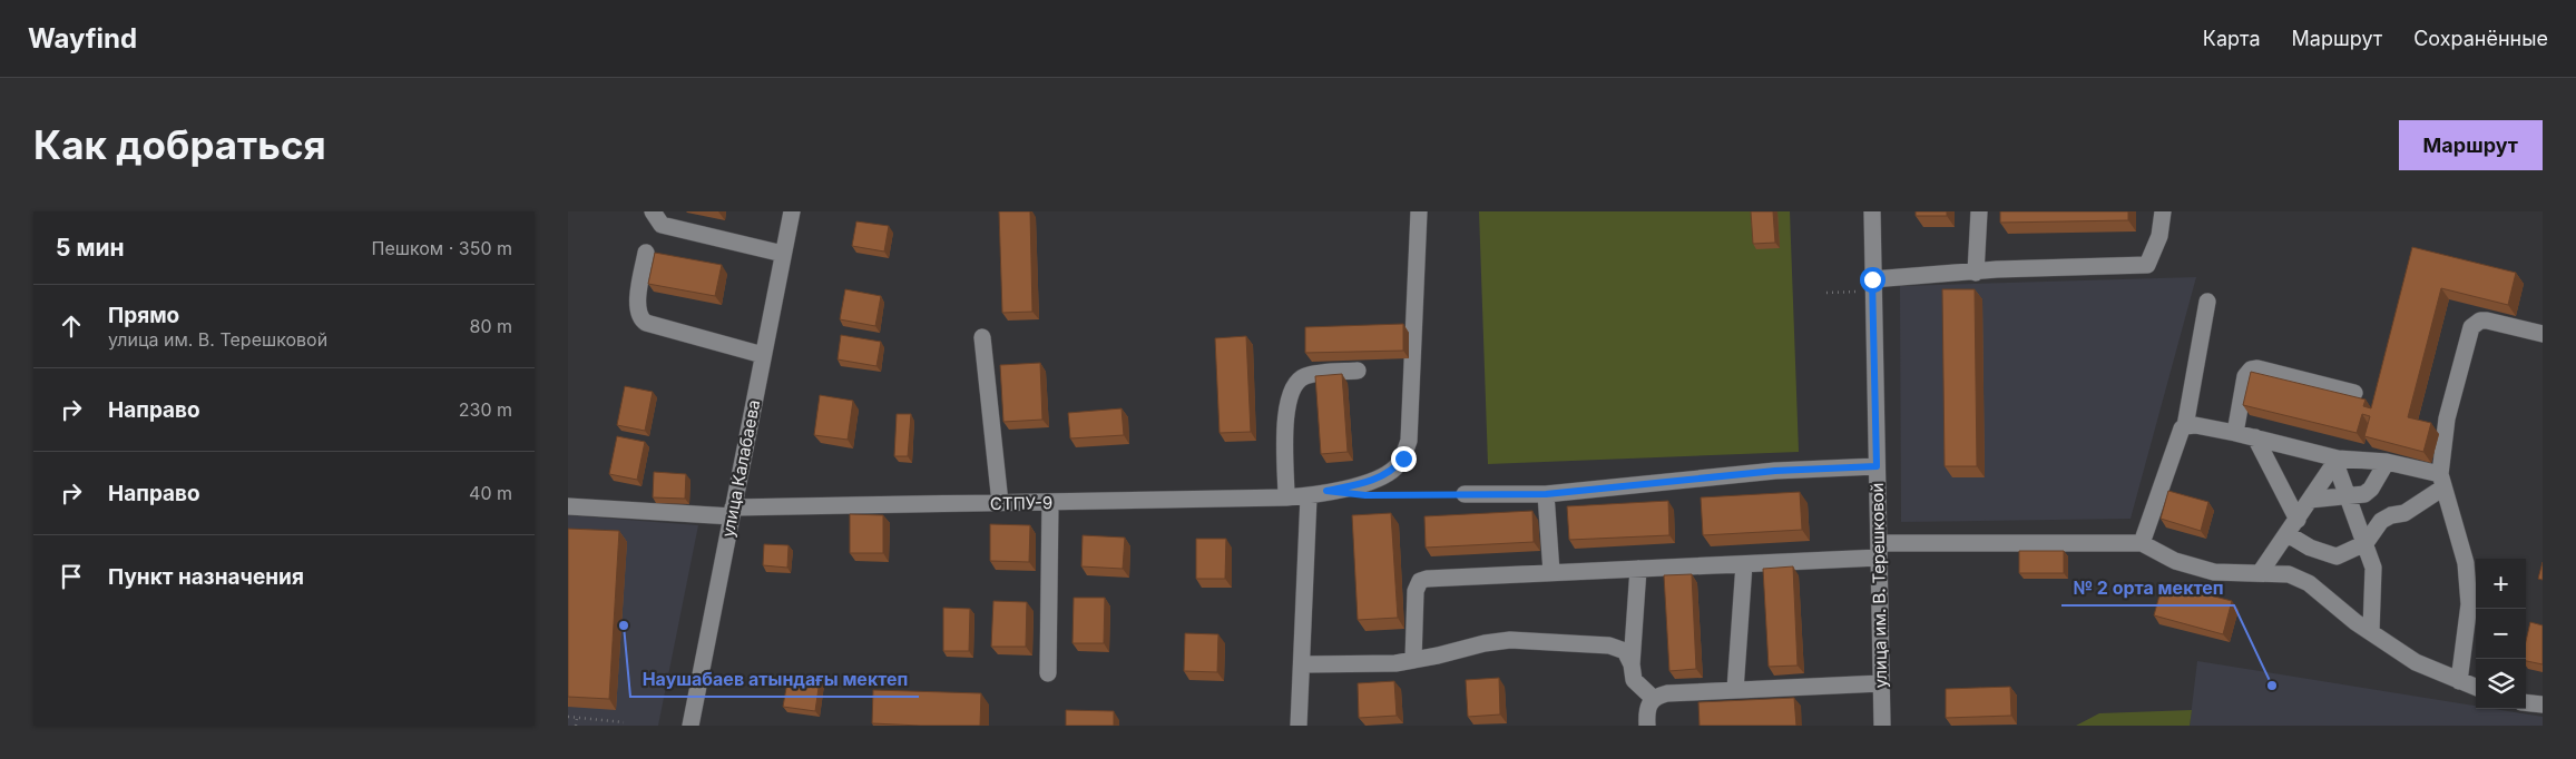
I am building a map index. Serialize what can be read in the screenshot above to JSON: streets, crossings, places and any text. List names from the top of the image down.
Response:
{
  "streets": {
    "street": ["улица Калабаева", "СТПУ-9", "улица им. В. Терешковой"]
  },
  "crossings": [
    ["улица Калабаева", "СТПУ-9"]
  ],
  "places": ["Наушабаев атындағы мектеп", "№ 2 орта мектеп"],
  "page": {
    "header": "Wayfind",
    "nav": ["Карта", "Маршрут", "Сохранённые"],
    "buttons": "Маршрут",
    "title": "Как добраться",
    "heading": ["5 мин", "Пешком · 350 m"],
    "list": [
      ["Прямо", "улица им. В. Терешковой", "80 m"],
      ["Направо", "230 m"],
      ["Направо", "40 m"],
      "Пункт назначения"
    ],
    "map_buttons": ["+", "−"]
  }
}
